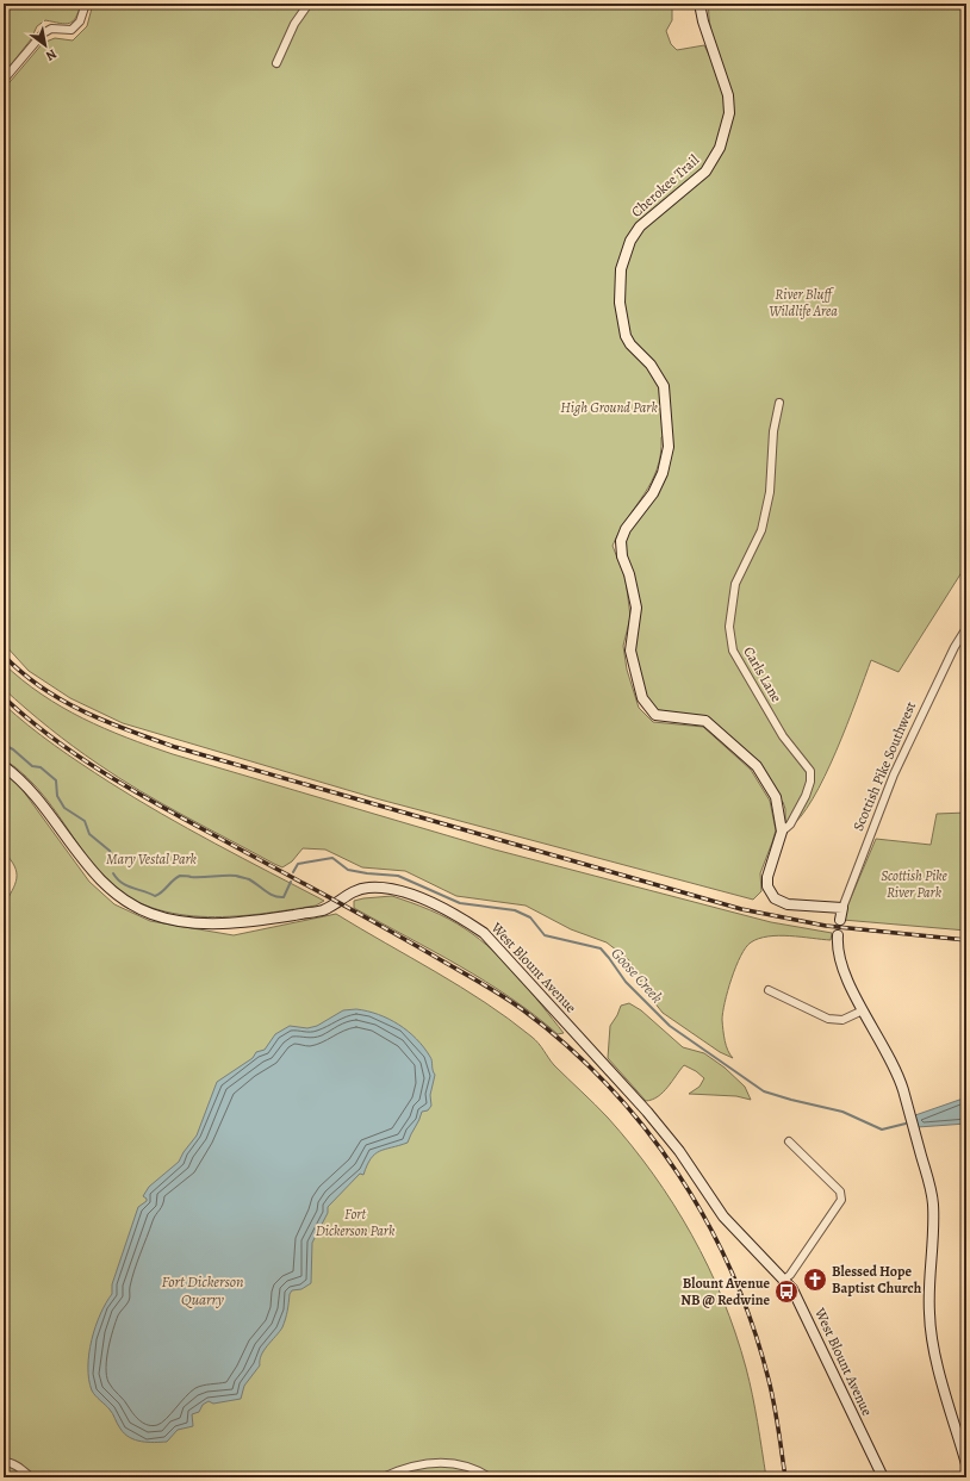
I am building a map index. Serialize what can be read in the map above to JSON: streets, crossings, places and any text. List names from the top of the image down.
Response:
{
  "streets": {
    "street": [
      "Cherokee Trail",
      "Carls Lane",
      "Scottish Pike Southwest",
      "West Blount Avenue"
    ]
  },
  "crossings": [
    ["Cherokee Trail", "Carls Lane"],
    ["Cherokee Trail", "Scottish Pike Southwest"]
  ],
  "water": ["Goose Creek", "Fort Dickerson Quarry"],
  "parks": [
    "River Bluff Wildlife Area",
    "High Ground Park",
    "Mary Vestal Park",
    "Scottish Pike River Park",
    "Fort Dickerson Park"
  ],
  "places": {
    "church": ["Blessed Hope Baptist Church"],
    "bus stop": ["Blount Avenue NB @ Redwine"]
  },
  "north": "bottom right"
}
